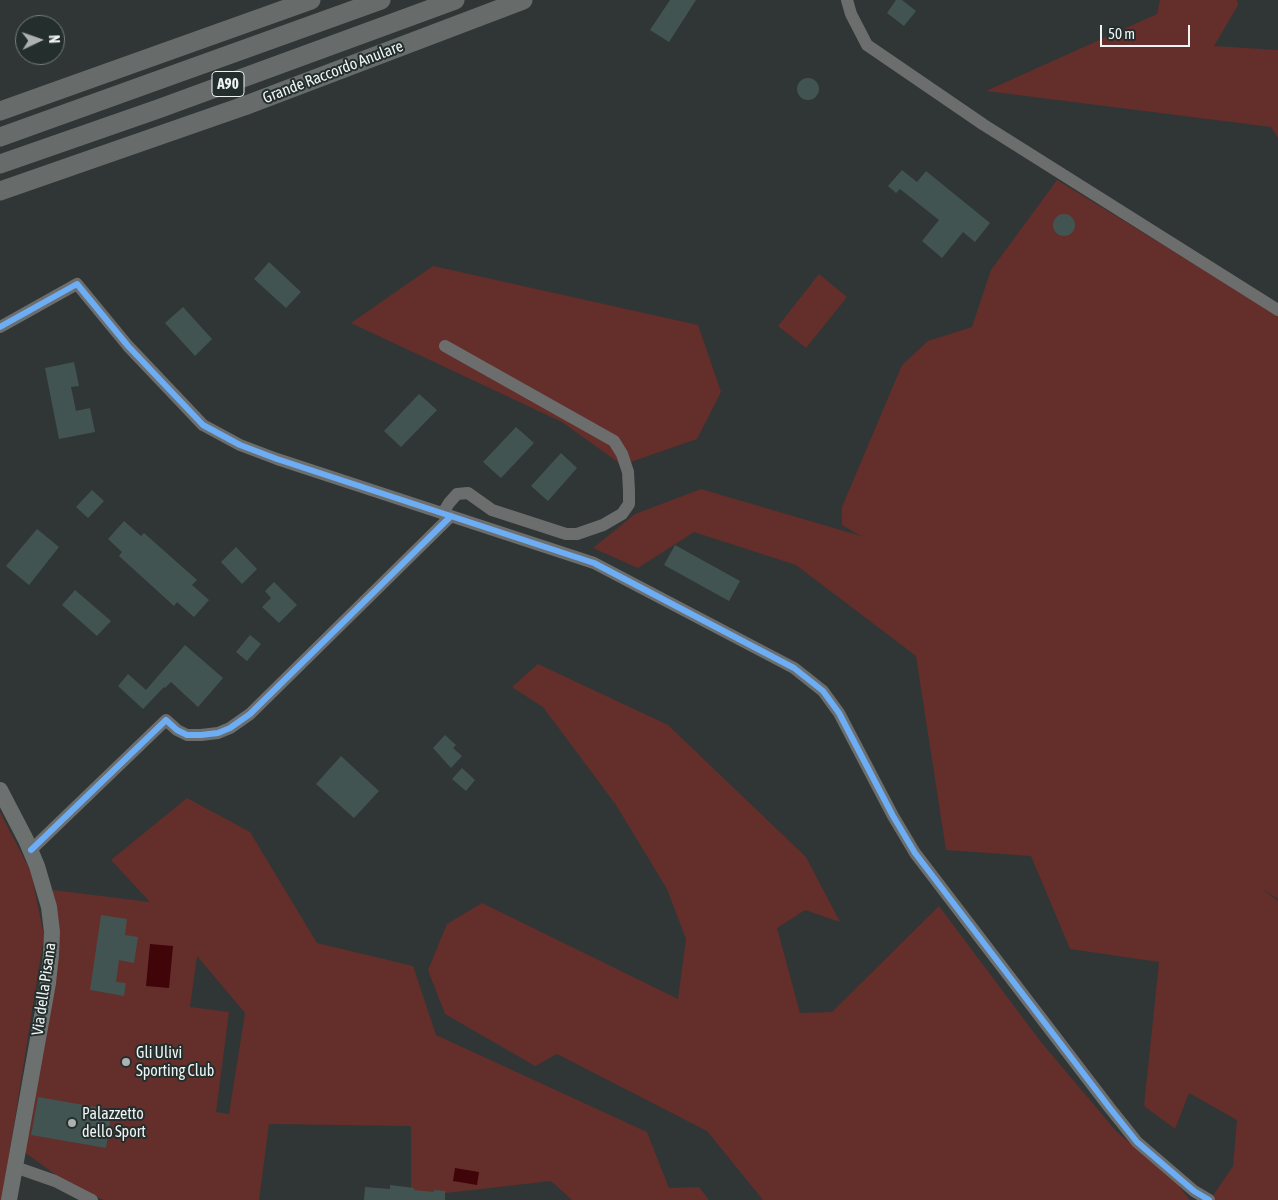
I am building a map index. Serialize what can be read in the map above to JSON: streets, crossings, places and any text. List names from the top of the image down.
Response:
{
  "streets": {
    "highway": ["Grande Raccordo Anulare", "A90"],
    "main road": ["Via della Pisana"]
  },
  "places": ["Gli Ulivi Sporting Club", "Palazzetto dello Sport"],
  "scale_bar": "50 m",
  "north": "right"
}
